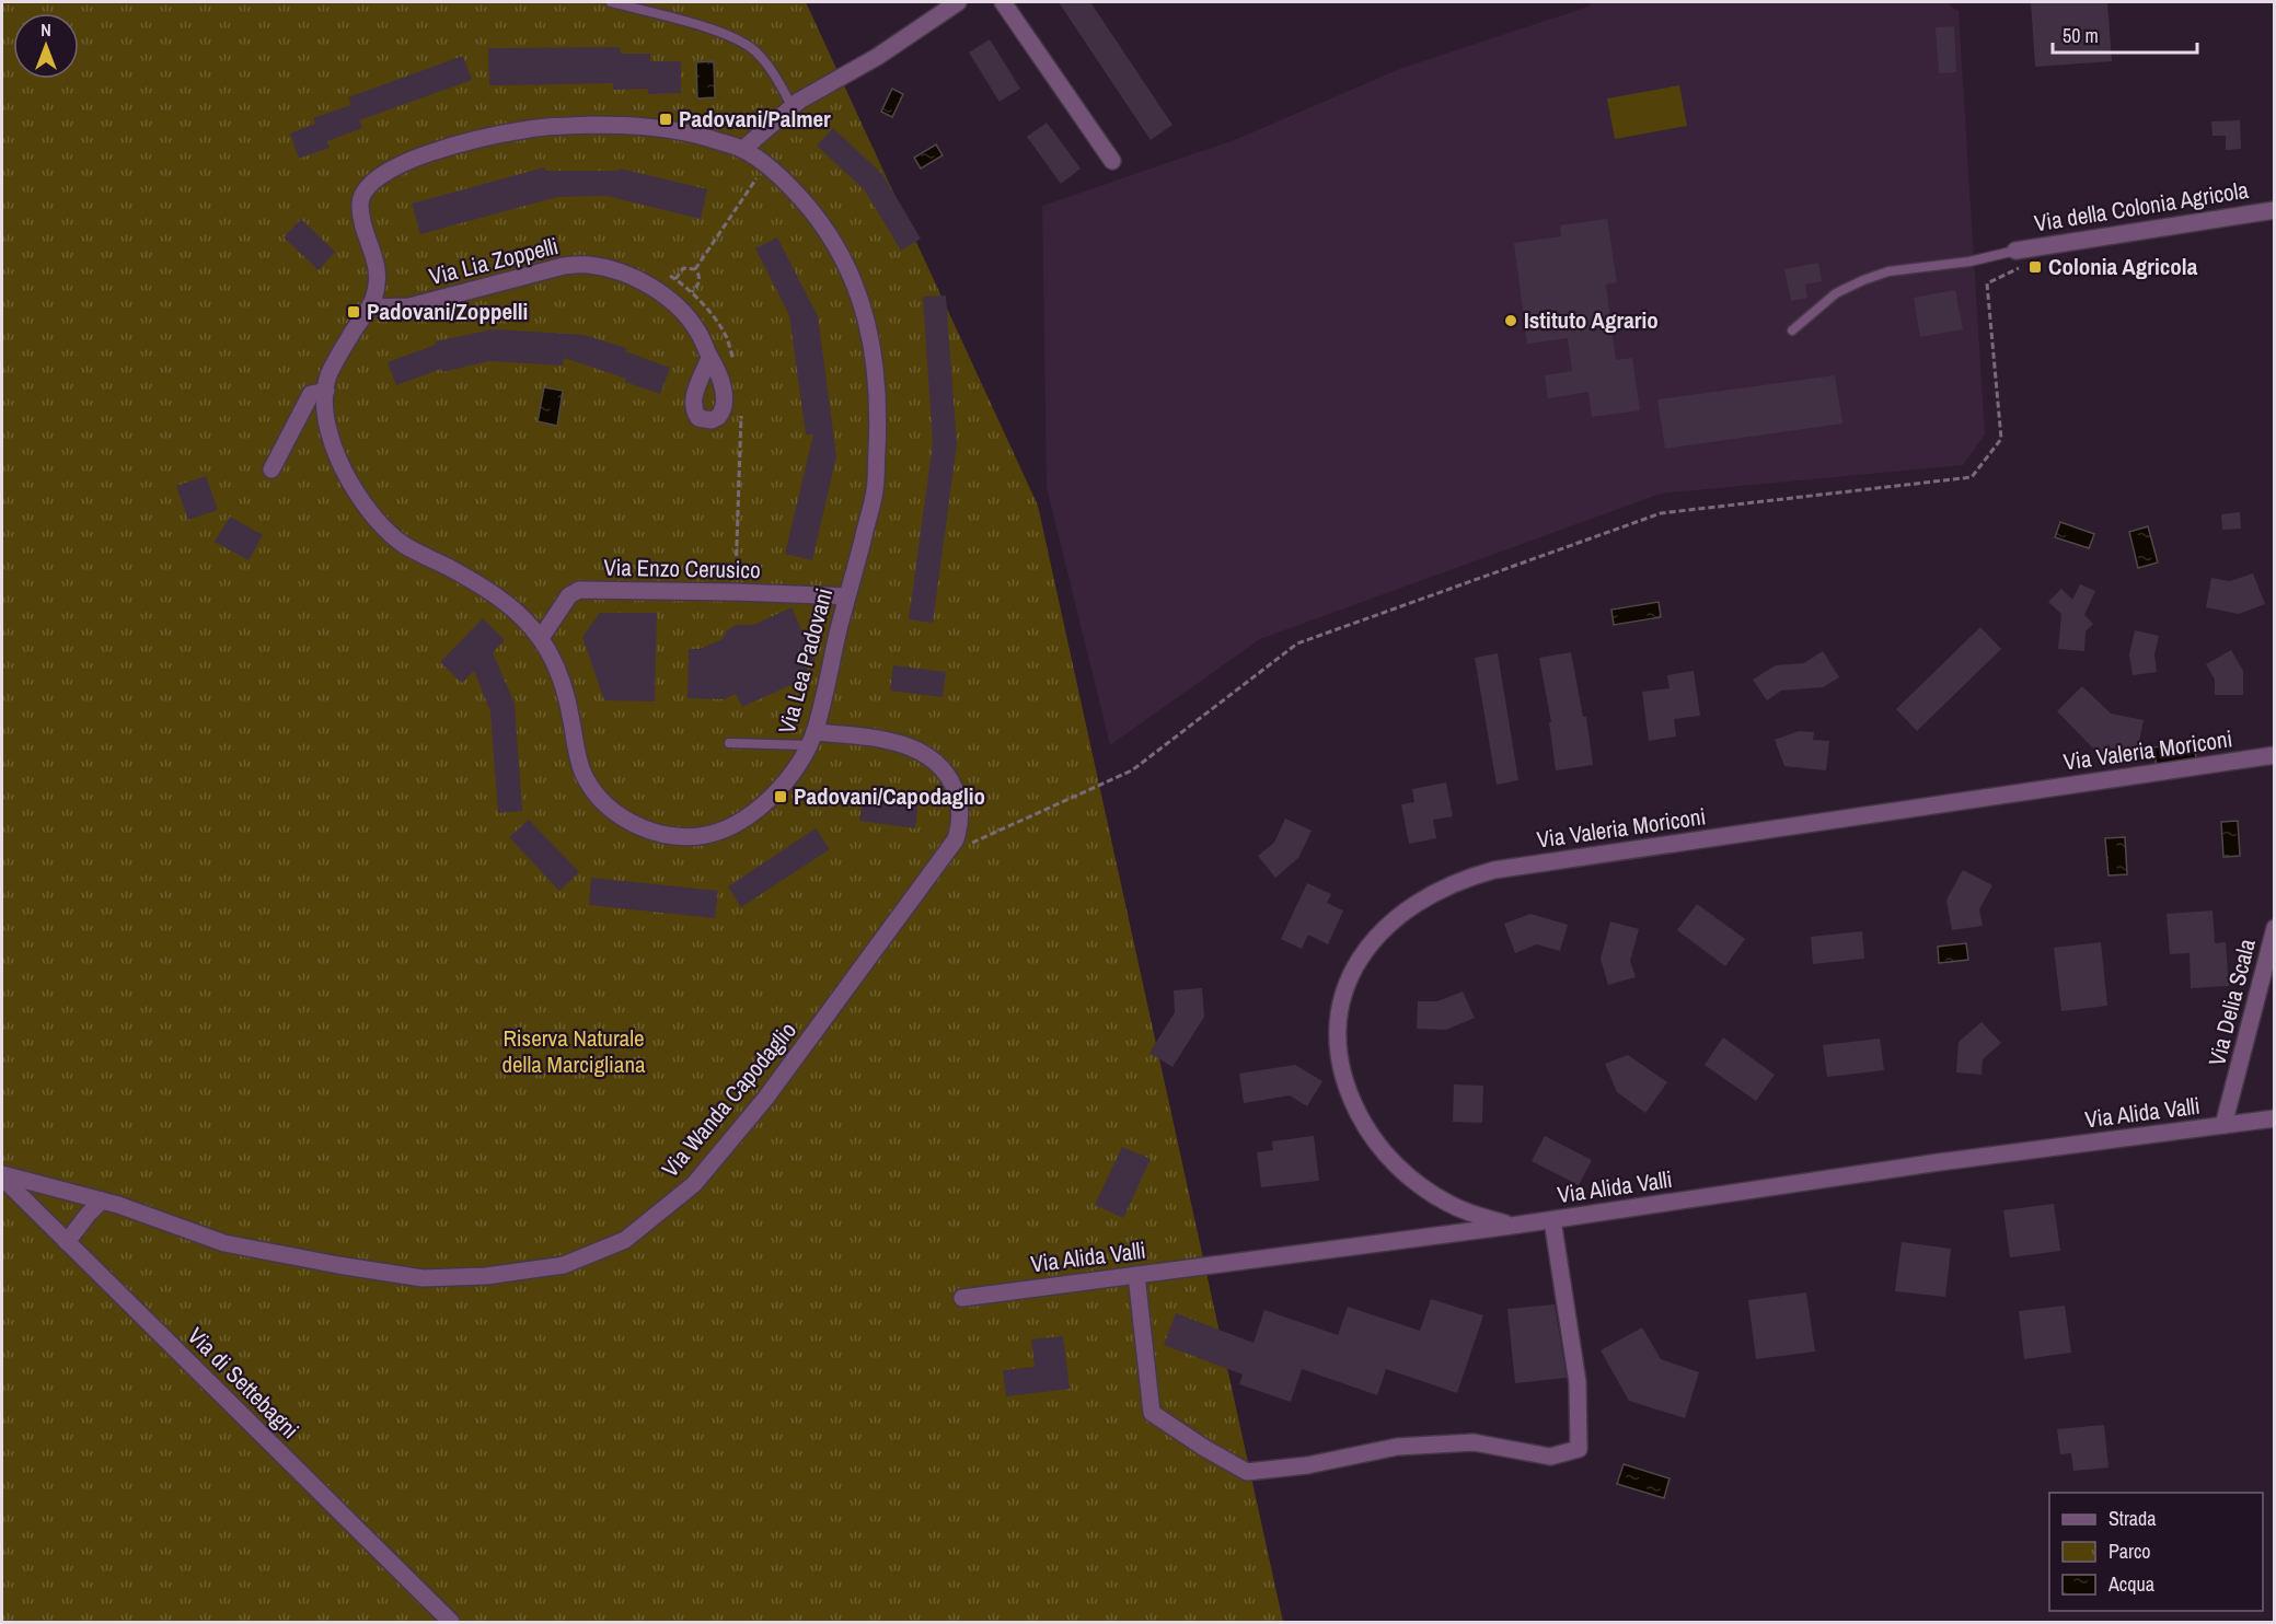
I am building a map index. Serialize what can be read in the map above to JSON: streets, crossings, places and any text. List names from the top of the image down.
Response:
{
  "streets": {
    "street": [
      "Via della Colonia Agricola",
      "Via Lia Zoppelli",
      "Via Enzo Cerusico",
      "Via Lea Padovani",
      "Via Valeria Moriconi",
      "Via Delia Scala",
      "Via Wanda Capodaglio",
      "Via Alida Valli",
      "Via di Settebagni"
    ]
  },
  "crossings": [
    ["Via Lia Zoppelli", "Via Lea Padovani"],
    ["Via Enzo Cerusico", "Via Lea Padovani"],
    ["Via Lea Padovani", "Via Wanda Capodaglio"],
    ["Via Valeria Moriconi", "Via Alida Valli"],
    ["Via Delia Scala", "Via Alida Valli"],
    ["Via Wanda Capodaglio", "Via di Settebagni"]
  ],
  "parks": ["Riserva Naturale della Marcigliana"],
  "places": {
    "transit": [
      "Padovani/Palmer",
      "Colonia Agricola",
      "Padovani/Zoppelli",
      "Padovani/Capodaglio"
    ],
    "other": ["Istituto Agrario"]
  },
  "legend": ["Strada", "Parco", "Acqua"],
  "scale_bar": "50 m",
  "north": "top"
}
